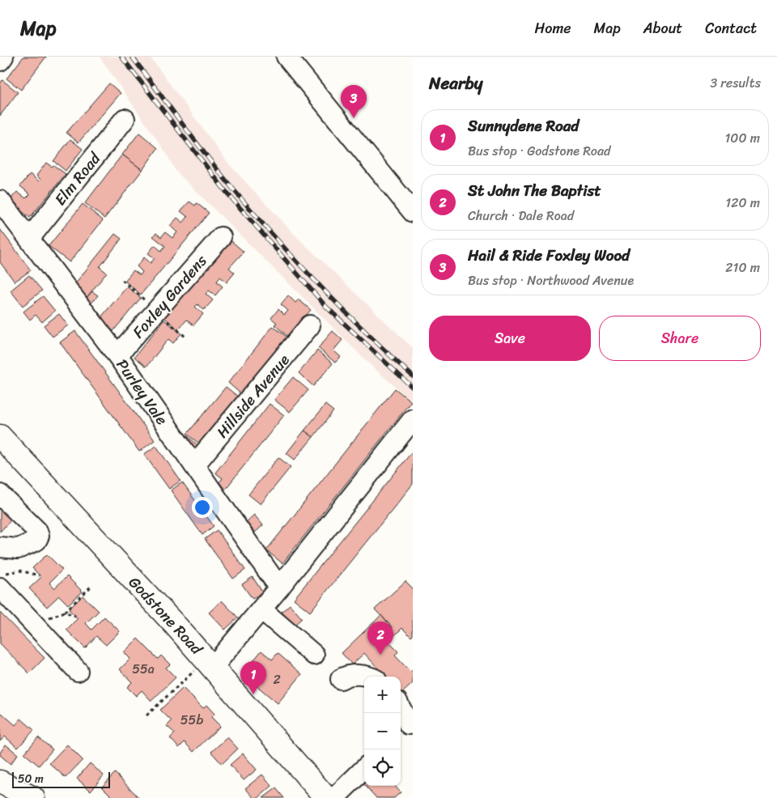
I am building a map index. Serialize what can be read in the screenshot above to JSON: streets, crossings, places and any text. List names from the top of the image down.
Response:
{
  "streets": {
    "main road": ["Godstone Road"],
    "street": [
      "Elm Road",
      "Foxley Gardens",
      "Purley Vale",
      "Hillside Avenue"
    ]
  },
  "crossings": [
    ["Elm Road", "Purley Vale"],
    ["Foxley Gardens", "Purley Vale"],
    ["Purley Vale", "Hillside Avenue"]
  ],
  "house_numbers": ["55a", "2", "55b"],
  "scale_bar": "50 m",
  "page": {
    "header": "Map",
    "nav": [
      "Home",
      "Map",
      "About",
      "Contact"
    ],
    "heading": ["Nearby", "3 results"],
    "pins": ["3", "2", "1"],
    "list": [
      {
        "mark": "1",
        "name": "Sunnydene Road",
        "note": "Bus stop · Godstone Road",
        "value": "100 m"
      },
      {
        "mark": "2",
        "name": "St John The Baptist",
        "note": "Church · Dale Road",
        "value": "120 m"
      },
      {
        "mark": "3",
        "name": "Hail & Ride Foxley Wood",
        "note": "Bus stop · Northwood Avenue",
        "value": "210 m"
      }
    ],
    "buttons": ["Save", "Share"],
    "map_buttons": ["+", "−"],
    "scale": "50 m"
  }
}
